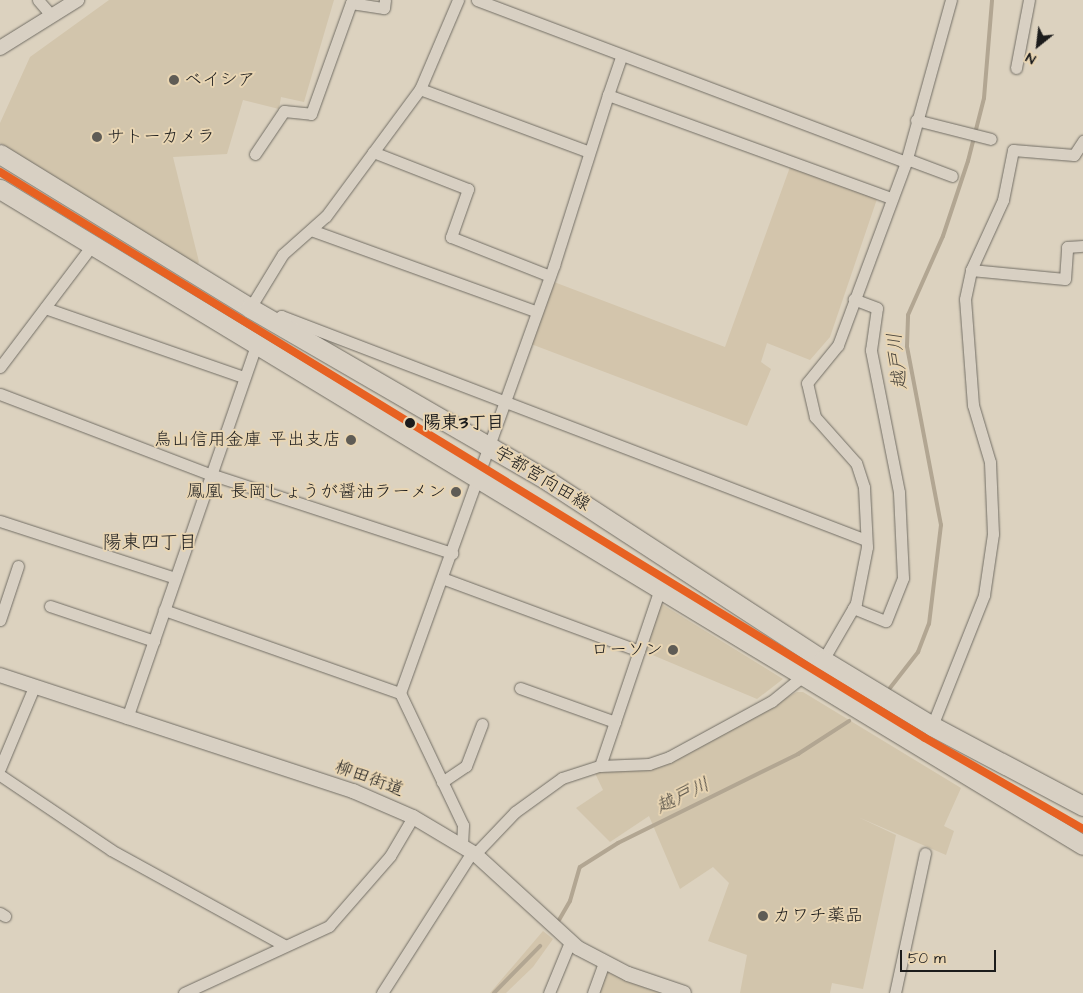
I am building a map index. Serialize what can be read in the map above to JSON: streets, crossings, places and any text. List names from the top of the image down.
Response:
{
  "streets": {
    "main road": ["宇都宮向田線"],
    "street": ["柳田街道"]
  },
  "districts": ["陽東四丁目"],
  "water": ["越戸川"],
  "places": [
    "ベイシア",
    "サトーカメラ",
    "陽東3丁目",
    "烏山信用金庫 平出支店",
    "鳳凰 長岡しょうが醤油ラーメン",
    "ローソン",
    "カワチ薬品"
  ],
  "scale_bar": "50 m",
  "north": "bottom left"
}
